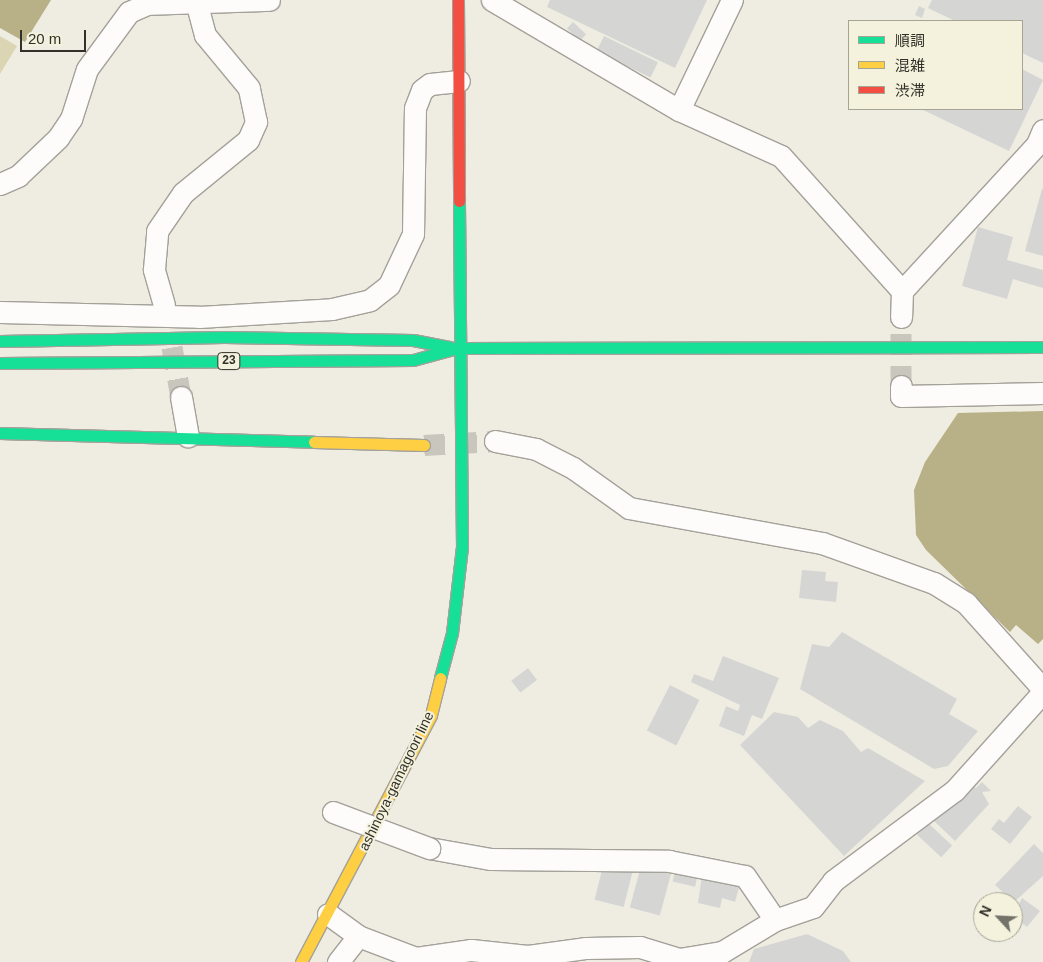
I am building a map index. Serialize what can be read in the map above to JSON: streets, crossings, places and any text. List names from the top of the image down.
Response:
{
  "streets": {
    "main road": ["23", "ashinoya-gamagoori line"]
  },
  "crossings": [
    ["23", "ashinoya-gamagoori line"]
  ],
  "legend": ["順調", "混雑", "渋滞"],
  "scale_bar": "20 m",
  "north": "top left"
}
